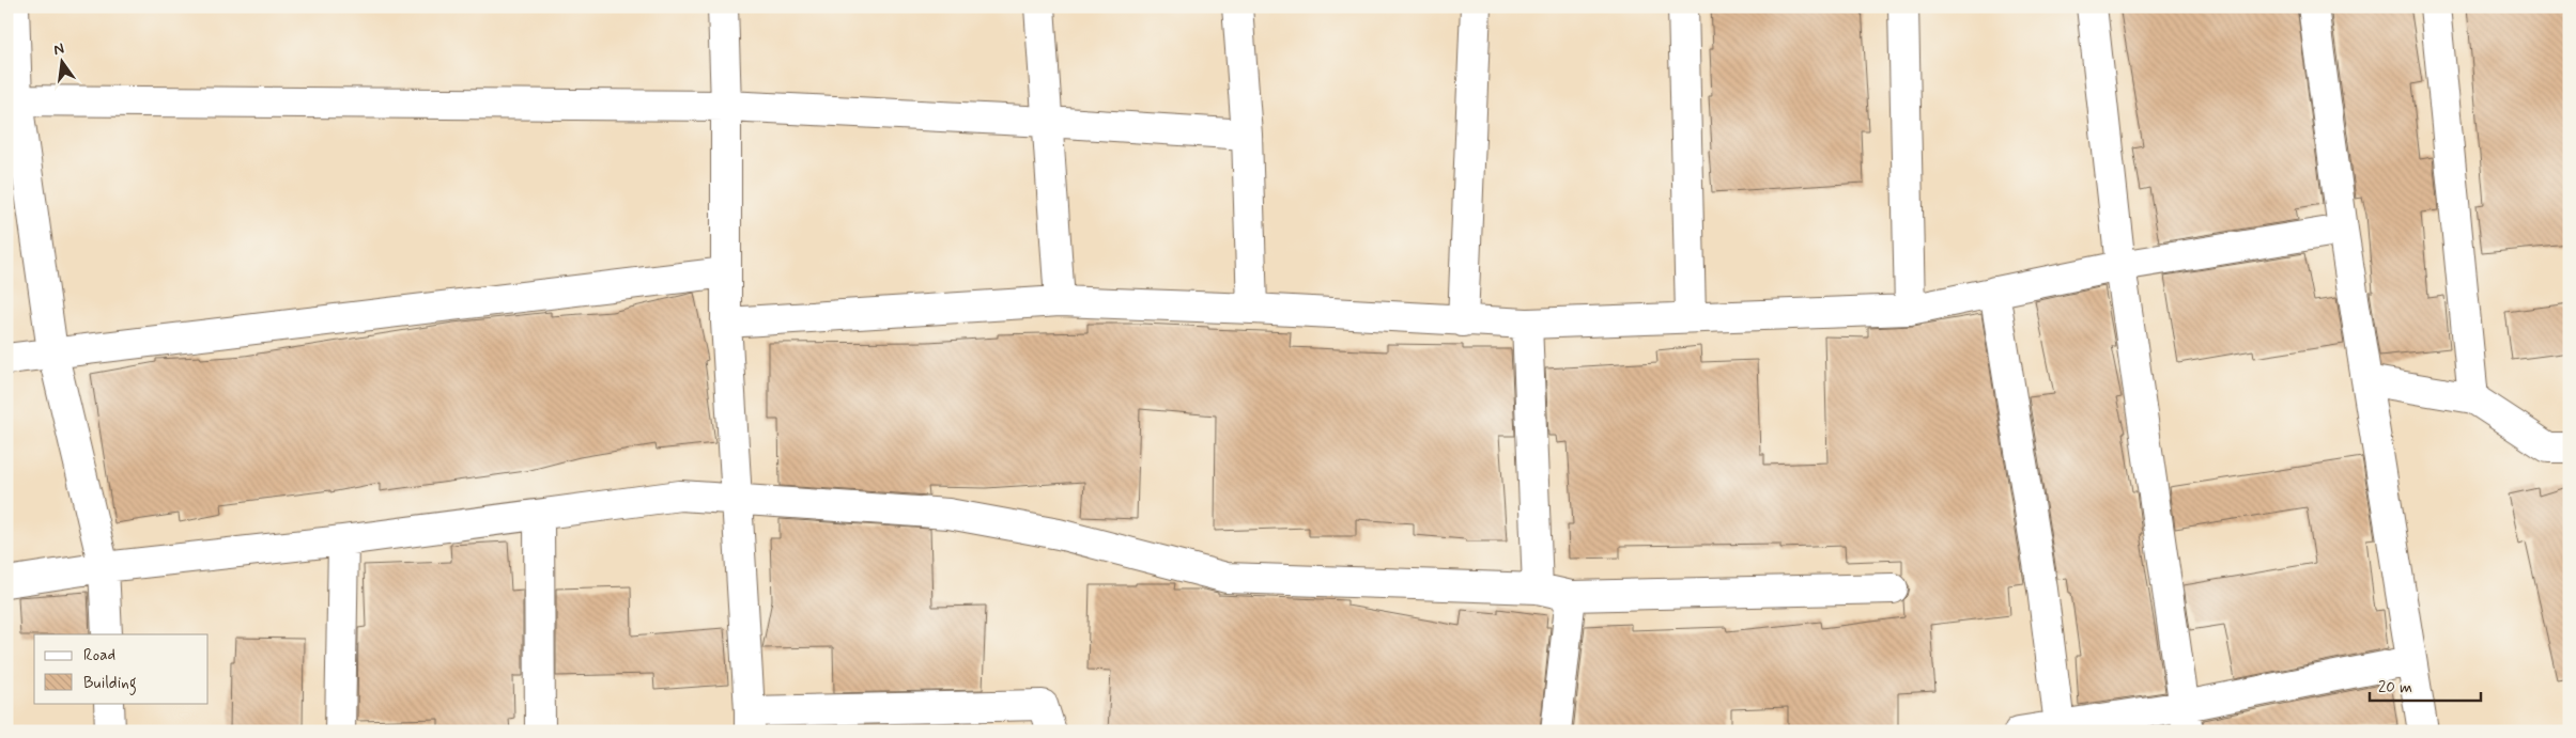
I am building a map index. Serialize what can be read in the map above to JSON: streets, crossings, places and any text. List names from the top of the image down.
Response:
{
  "legend": ["Road", "Building"],
  "scale_bar": "20 m",
  "north": "top"
}
